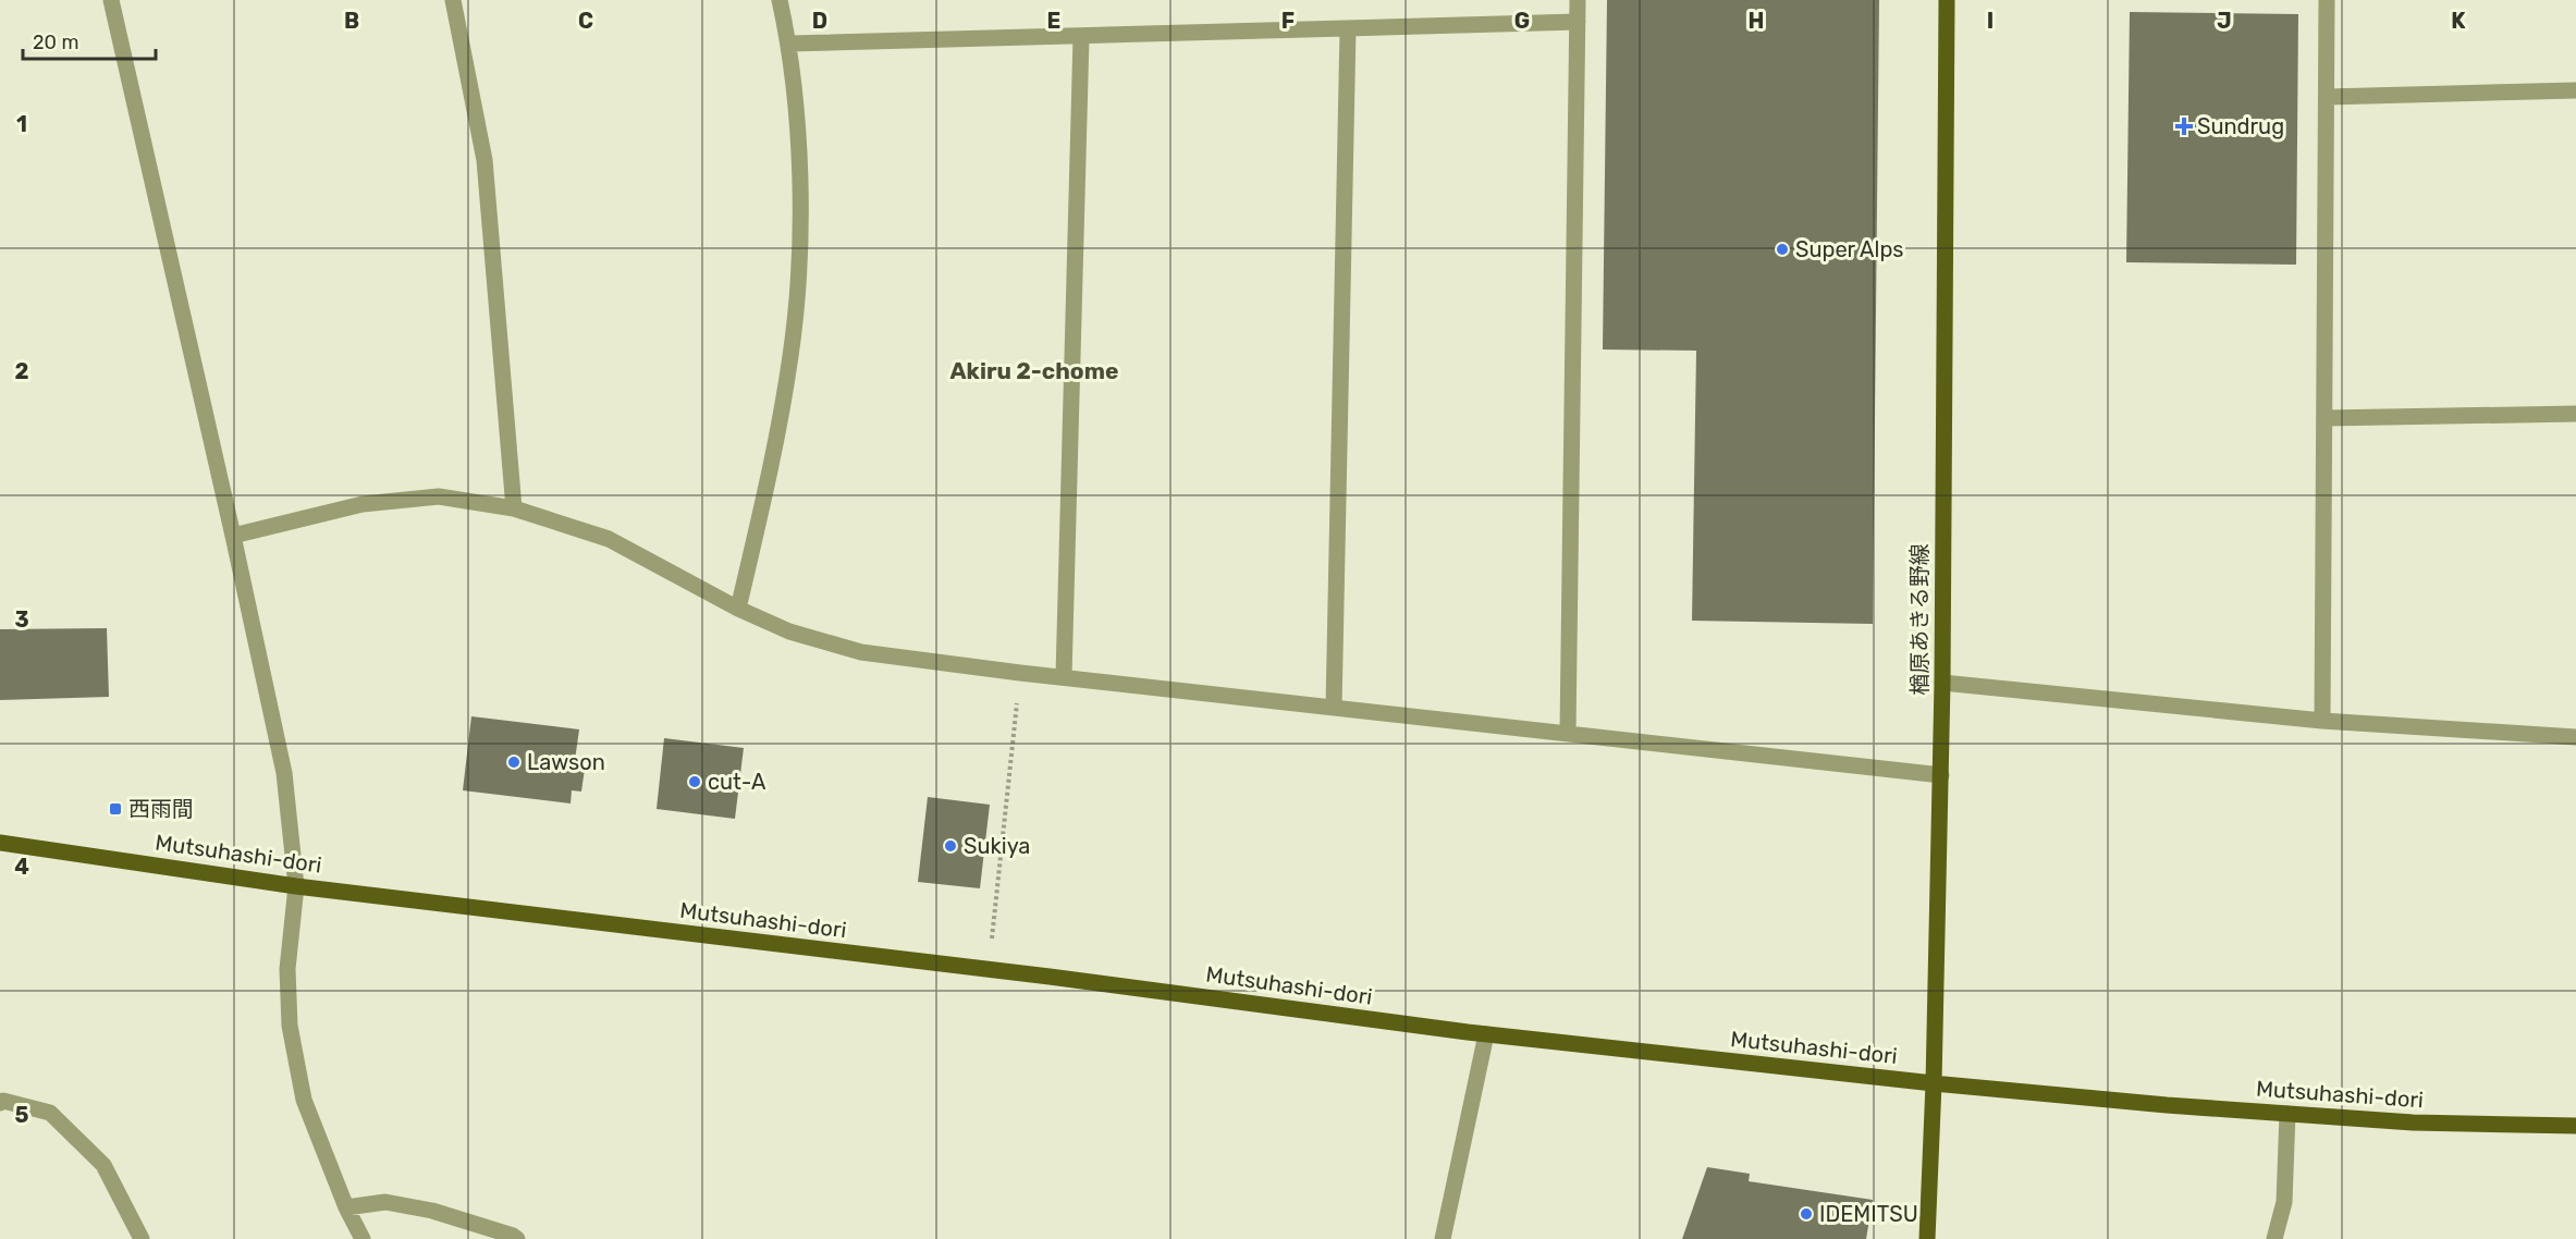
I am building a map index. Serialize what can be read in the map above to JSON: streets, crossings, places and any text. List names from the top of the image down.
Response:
{
  "streets": {
    "main road": ["楢原あきる野線", "Mutsuhashi-dori"]
  },
  "crossings": [
    ["楢原あきる野線", "Mutsuhashi-dori"]
  ],
  "districts": ["Akiru 2-chome"],
  "places": {
    "health": ["Sundrug"],
    "other": [
      "Super Alps",
      "Lawson",
      "cut-A",
      "Sukiya",
      "IDEMITSU"
    ],
    "transit": ["西雨間"]
  },
  "scale_bar": "20 m",
  "grid": {
    "columns": [
      "B",
      "C",
      "D",
      "E",
      "F",
      "G",
      "H",
      "I",
      "J",
      "K"
    ],
    "rows": [
      "1",
      "2",
      "3",
      "4",
      "5"
    ]
  }
}
